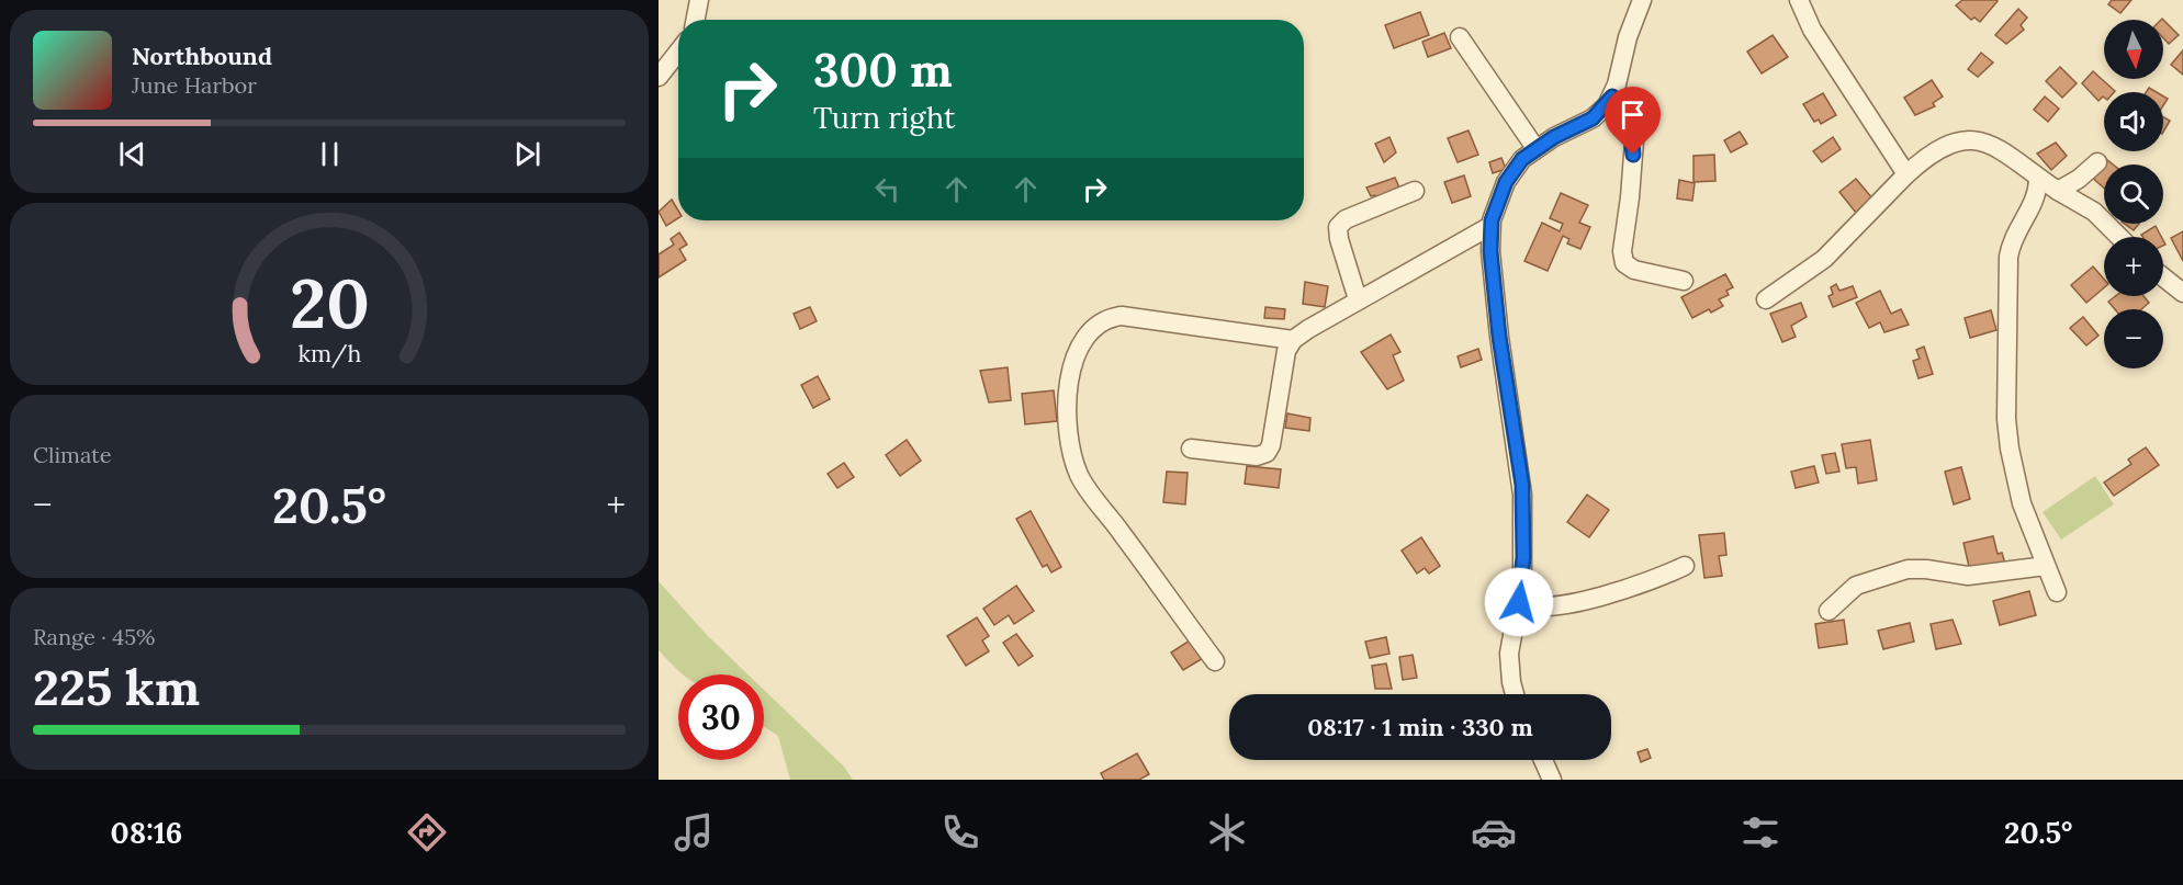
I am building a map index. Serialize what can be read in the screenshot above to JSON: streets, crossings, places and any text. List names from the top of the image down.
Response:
{
  "north": "bottom",
  "page": {
    "map_buttons": ["+", "−"],
    "turn": ["300 m", "Turn right"],
    "song": ["Northbound", "June Harbor"],
    "tile": [
      "Climate",
      ["Range · 45%", "225 km"]
    ],
    "heat": ["−", "20.5°", "+"],
    "limit": "30",
    "trip": "08:17 · 1 min · 330 m",
    "tabs": ["08:16", "20.5°"],
    "gauge": ["20", "km/h"]
  }
}
